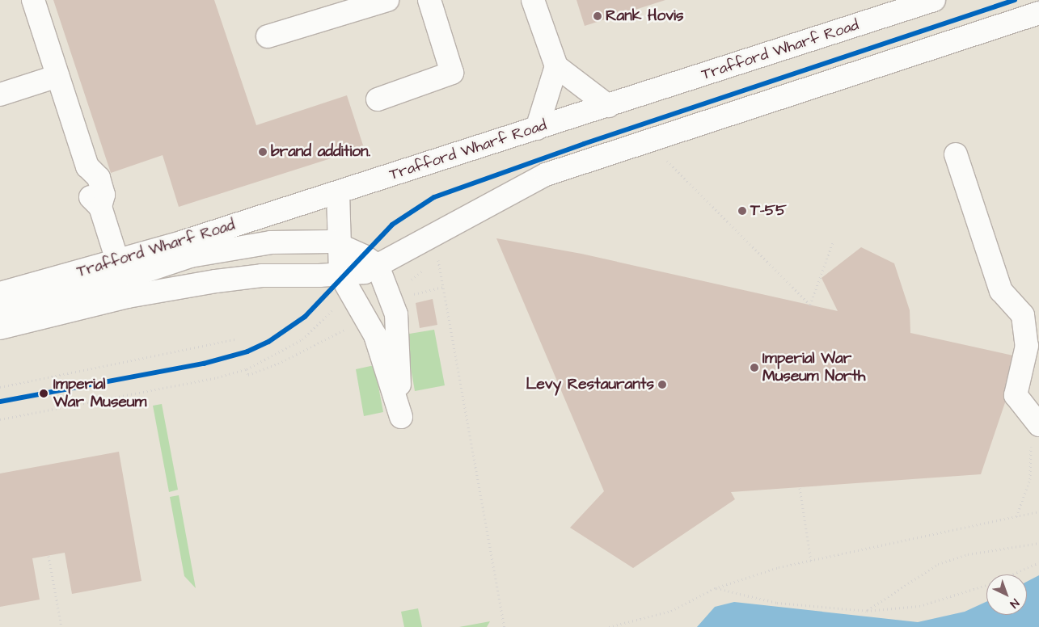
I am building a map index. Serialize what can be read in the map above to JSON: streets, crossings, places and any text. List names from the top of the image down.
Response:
{
  "streets": {
    "street": ["Trafford Wharf Road"]
  },
  "places": [
    "Rank Hovis",
    "brand addition.",
    "T-55",
    "Imperial War Museum North",
    "Levy Restaurants",
    "Imperial War Museum"
  ],
  "north": "bottom right"
}
